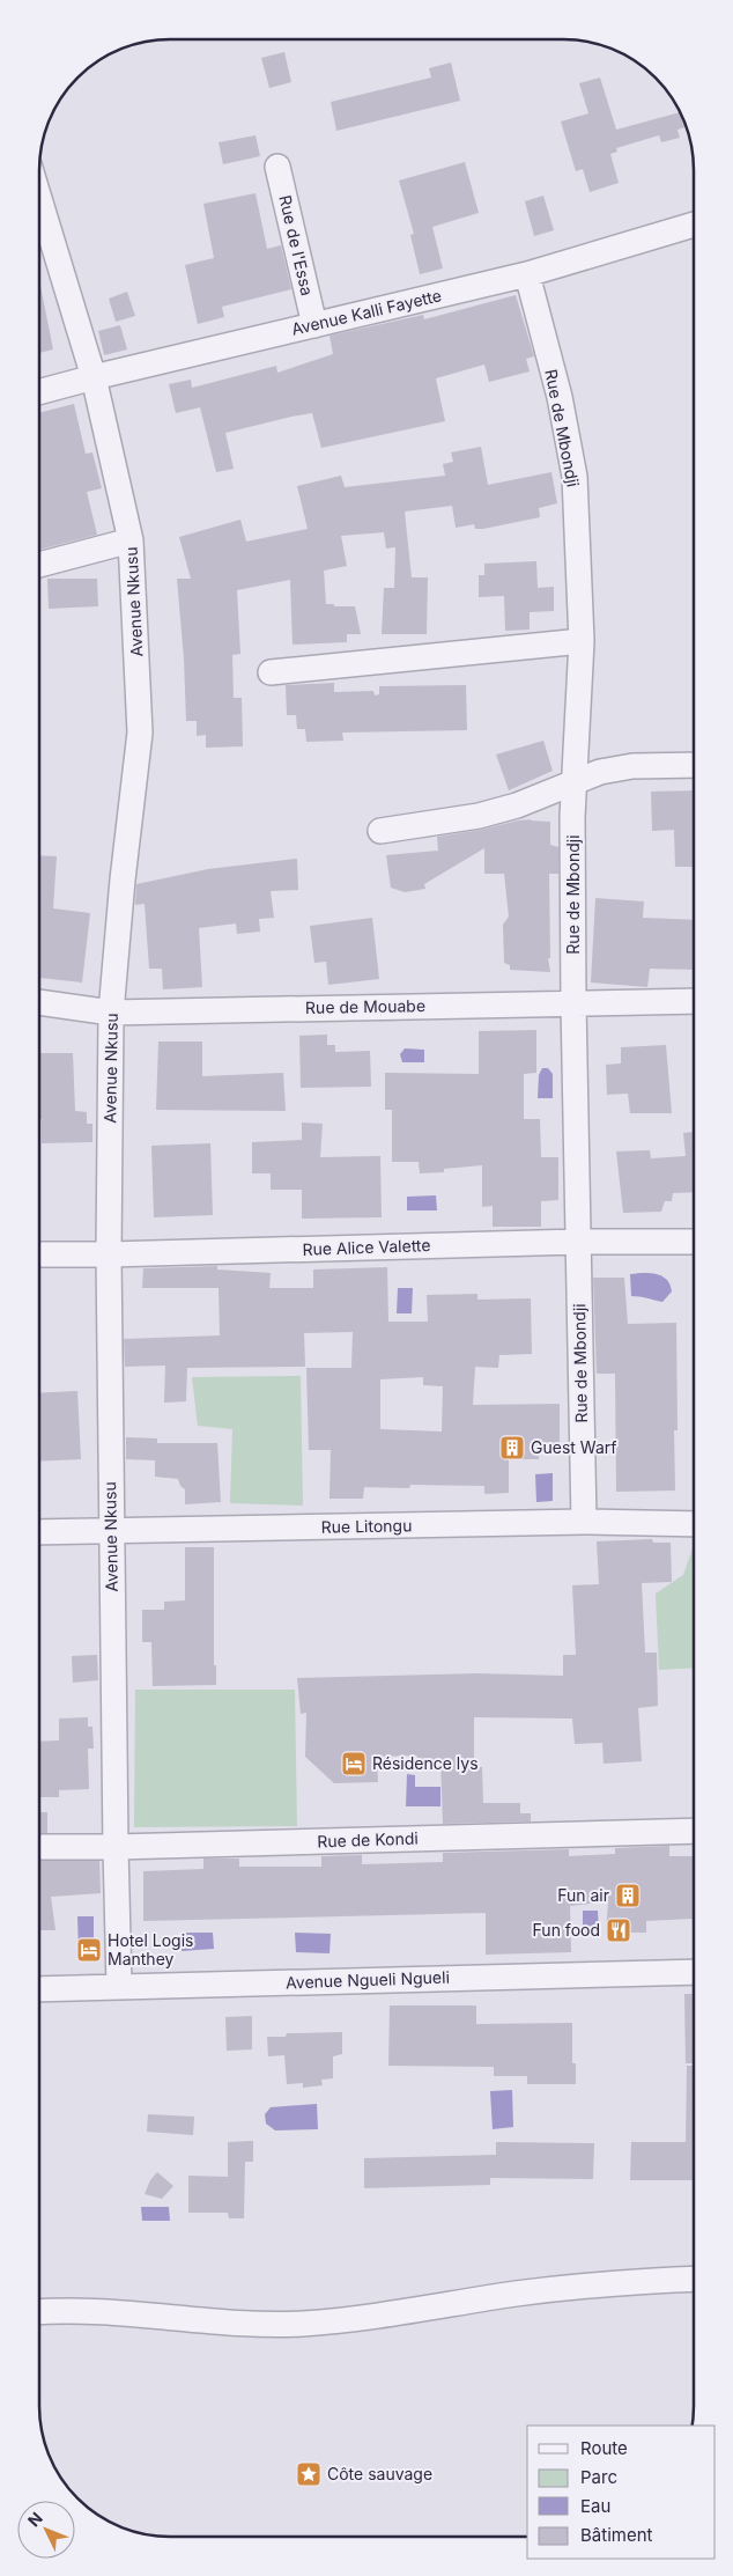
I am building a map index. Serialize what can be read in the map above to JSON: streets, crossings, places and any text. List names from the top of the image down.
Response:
{
  "streets": {
    "street": [
      "Rue de l'Essa",
      "Avenue Kalli Fayette",
      "Rue de Mbondji",
      "Avenue Nkusu",
      "Rue de Mouabe",
      "Rue Alice Valette",
      "Rue Litongu",
      "Rue de Kondi",
      "Avenue Ngueli Ngueli"
    ]
  },
  "crossings": [
    ["Rue de l'Essa", "Avenue Kalli Fayette"],
    ["Avenue Kalli Fayette", "Rue de Mbondji"],
    ["Avenue Kalli Fayette", "Avenue Nkusu"],
    ["Rue de Mbondji", "Rue de Mouabe"],
    ["Rue de Mbondji", "Rue Alice Valette"],
    ["Rue de Mbondji", "Rue Litongu"],
    ["Avenue Nkusu", "Rue de Mouabe"],
    ["Avenue Nkusu", "Rue Alice Valette"],
    ["Avenue Nkusu", "Rue Litongu"],
    ["Avenue Nkusu", "Rue de Kondi"],
    ["Avenue Nkusu", "Avenue Ngueli Ngueli"]
  ],
  "places": {
    "building": ["Guest Warf", "Fun air"],
    "hotel": ["Résidence lys", "Hotel Logis Manthey"],
    "restaurant": ["Fun food"],
    "place": ["Côte sauvage"]
  },
  "legend": [
    "Route",
    "Parc",
    "Eau",
    "Bâtiment"
  ],
  "north": "top left"
}
